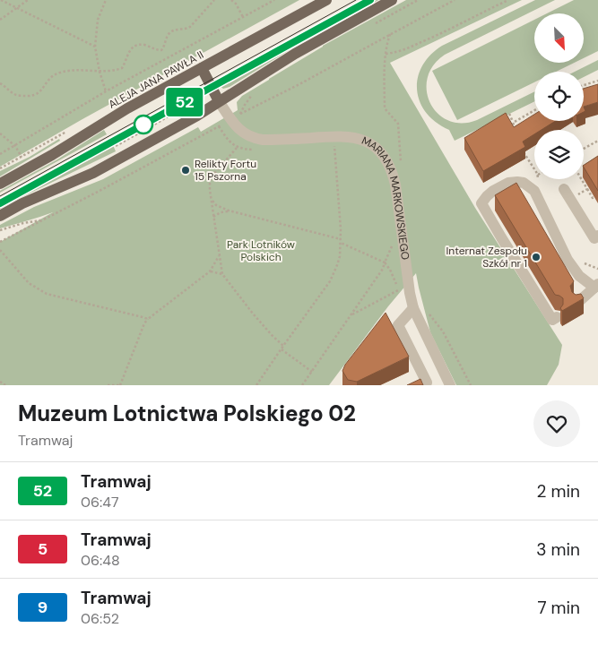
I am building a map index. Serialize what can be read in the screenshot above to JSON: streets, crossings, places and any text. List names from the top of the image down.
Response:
{
  "streets": {
    "main road": ["ALEJA JANA PAWŁA II"],
    "street": ["MARIANA MARKOWSKIEGO"]
  },
  "parks": ["Park Lotników Polskich"],
  "places": ["Relikty Fortu 15 Pszorna", "Internat Zespołu Szkół nr 1"],
  "lines": ["tram line 52"],
  "north": "bottom right",
  "page": {
    "on_map": "52",
    "heading": ["Muzeum Lotnictwa Polskiego 02", "Tramwaj"],
    "list": [
      {
        "mark": "52",
        "name": "Tramwaj",
        "note": "06:47",
        "value": "2 min"
      },
      {
        "mark": "5",
        "name": "Tramwaj",
        "note": "06:48",
        "value": "3 min"
      },
      {
        "mark": "9",
        "name": "Tramwaj",
        "note": "06:52",
        "value": "7 min"
      }
    ]
  }
}
